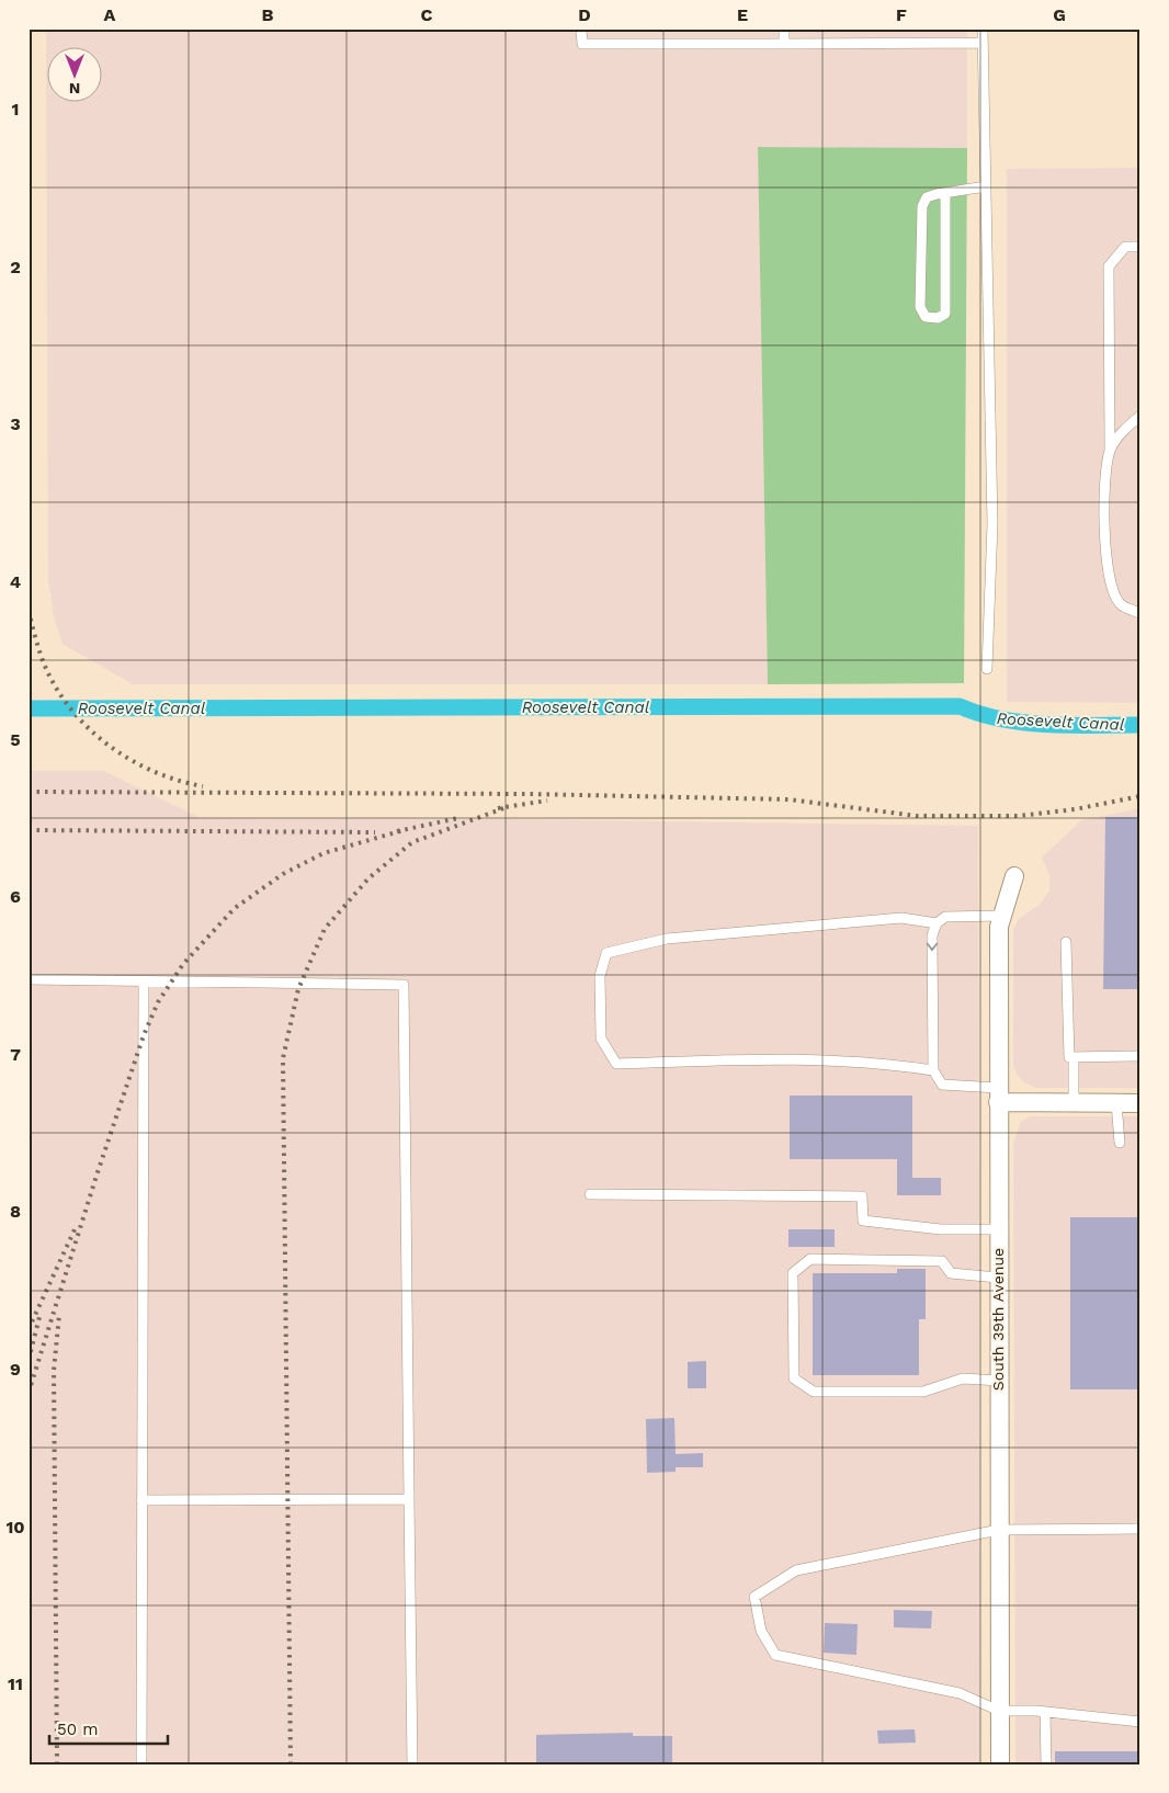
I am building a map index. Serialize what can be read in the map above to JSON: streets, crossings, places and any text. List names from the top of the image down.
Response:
{
  "streets": {
    "street": ["South 39th Avenue"]
  },
  "water": ["Roosevelt Canal"],
  "scale_bar": "50 m",
  "north": "bottom",
  "grid": {
    "columns": [
      "A",
      "B",
      "C",
      "D",
      "E",
      "F",
      "G"
    ],
    "rows": [
      "1",
      "2",
      "3",
      "4",
      "5",
      "6",
      "7",
      "8",
      "9",
      "10",
      "11"
    ]
  }
}
